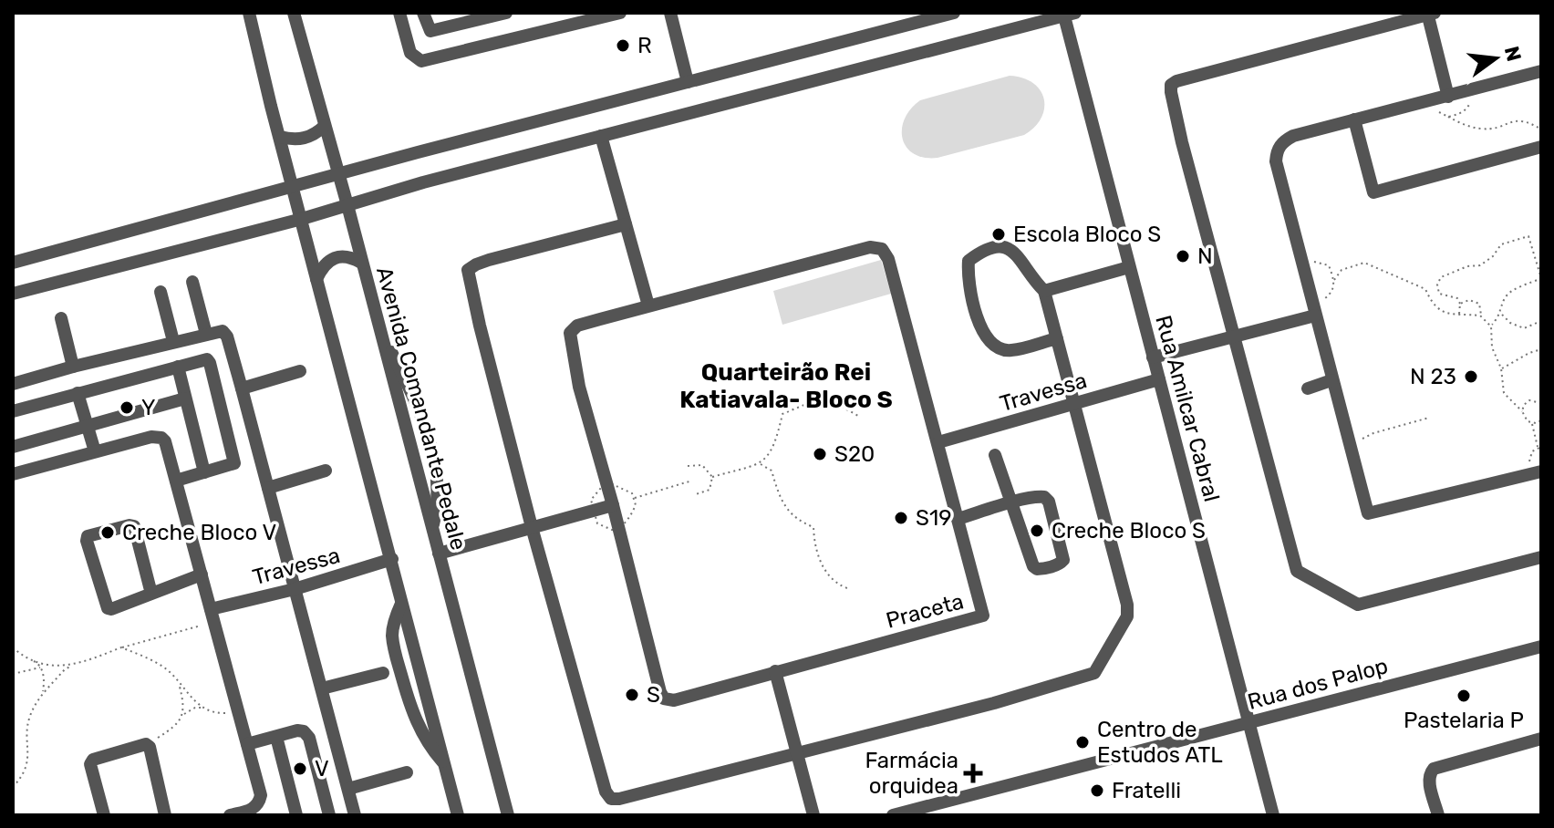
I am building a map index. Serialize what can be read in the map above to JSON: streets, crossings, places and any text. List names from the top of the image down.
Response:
{
  "streets": {
    "street": [
      "Travessa",
      "Avenida Comandante Pedale",
      "Rua Amilcar Cabral",
      "Praceta",
      "Rua dos Palop"
    ]
  },
  "crossings": [
    ["Travessa", "Rua Amilcar Cabral"],
    ["Travessa", "Praceta"],
    ["Rua Amilcar Cabral", "Rua dos Palop"]
  ],
  "districts": ["Quarteirão Rei Katiavala- Bloco S"],
  "places": {
    "other": [
      "R",
      "Escola Bloco S",
      "N",
      "N 23",
      "Y",
      "S20",
      "S19",
      "Creche Bloco S",
      "Creche Bloco V",
      "S",
      "Pastelaria P",
      "Centro de Estudos ATL",
      "V",
      "Fratelli"
    ],
    "health": ["Farmácia orquidea"]
  },
  "north": "right"
}
